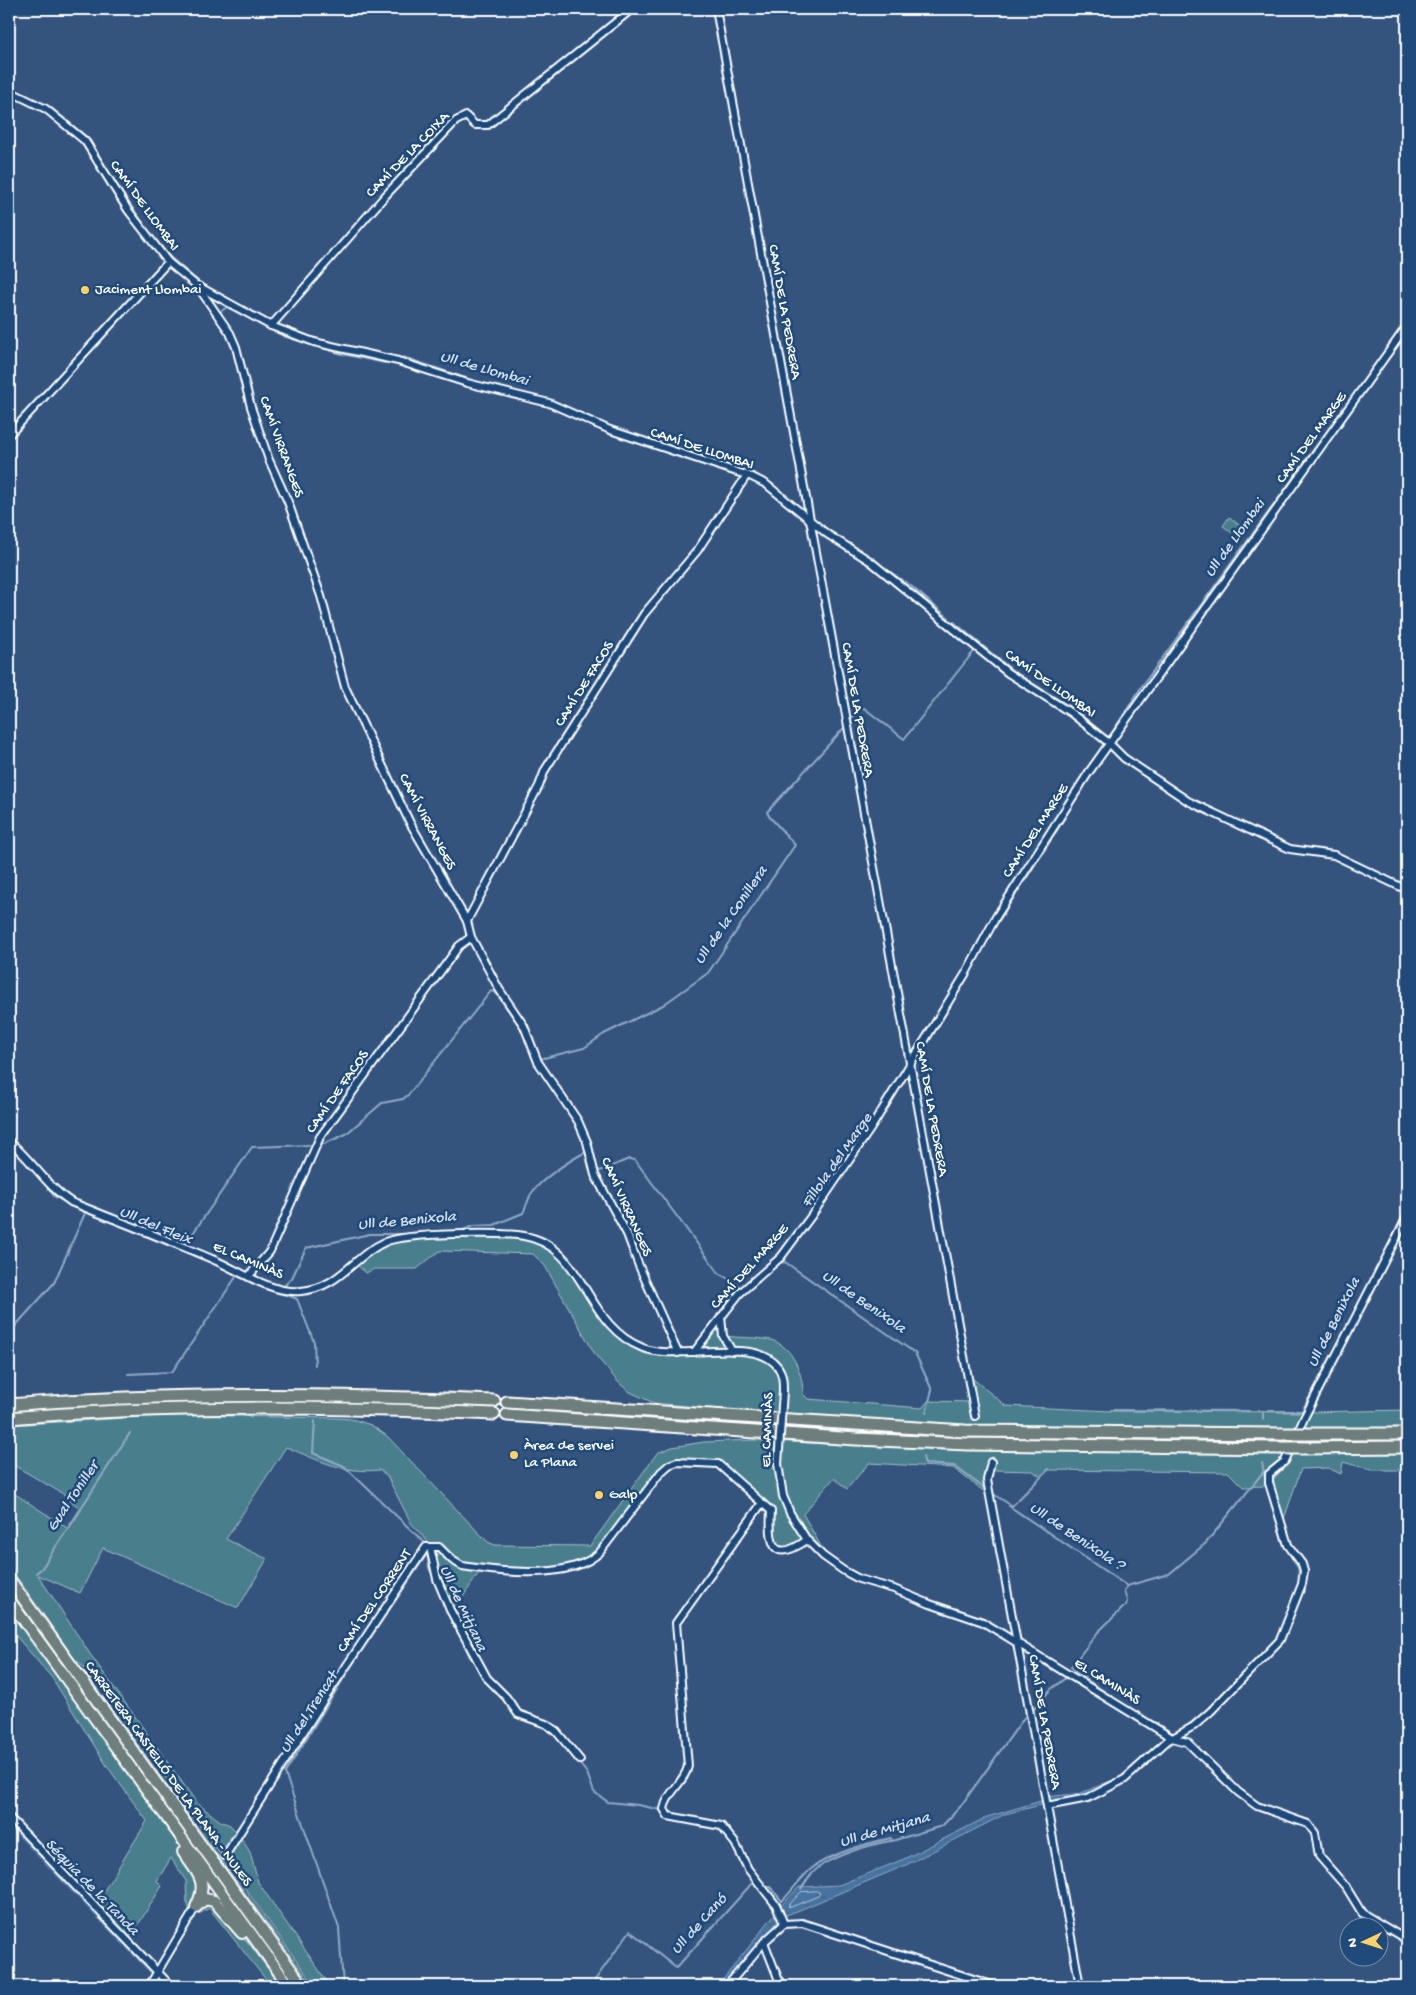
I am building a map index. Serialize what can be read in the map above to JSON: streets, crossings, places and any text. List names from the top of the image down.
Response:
{
  "streets": {
    "main road": ["CARRETERA CASTELLÓ DE LA PLANA - NULES"],
    "street": [
      "CAMÍ DE LA COIXA",
      "CAMÍ DE LLOMBAI",
      "CAMÍ DE LA PEDRERA",
      "CAMÍ DEL MARGE",
      "CAMÍ VIRRANGES",
      "CAMÍ DE FACOS",
      "EL CAMINÀS",
      "CAMÍ DEL CORRENT"
    ]
  },
  "crossings": [
    ["CAMÍ DE LA COIXA", "CAMÍ DE LLOMBAI"],
    ["CAMÍ DE LLOMBAI", "CAMÍ DE LA PEDRERA"],
    ["CAMÍ DE LLOMBAI", "CAMÍ DEL MARGE"],
    ["CAMÍ DE LLOMBAI", "CAMÍ VIRRANGES"],
    ["CAMÍ DE LLOMBAI", "CAMÍ DE FACOS"],
    ["CAMÍ DE LA PEDRERA", "CAMÍ DEL MARGE"],
    ["CAMÍ DE LA PEDRERA", "EL CAMINÀS"],
    ["CAMÍ DEL MARGE", "EL CAMINÀS"],
    ["CAMÍ VIRRANGES", "CAMÍ DE FACOS"],
    ["CAMÍ VIRRANGES", "EL CAMINÀS"],
    ["CAMÍ DE FACOS", "EL CAMINÀS"],
    ["EL CAMINÀS", "CAMÍ DEL CORRENT"]
  ],
  "water": [
    "Ull de Llombai",
    "Ull de la Conillera",
    "Fillola del Marge",
    "Ull de Benixola",
    "Ull del Fleix",
    "Gual Toniller",
    "Ull de Benixola ?",
    "Ull de Mitjana",
    "Ull del Trencat",
    "Séquia de la Tanda",
    "Ull de Canó"
  ],
  "places": ["Jaciment Llombai", "Àrea de servei La Plana", "Galp"],
  "north": "left"
}
